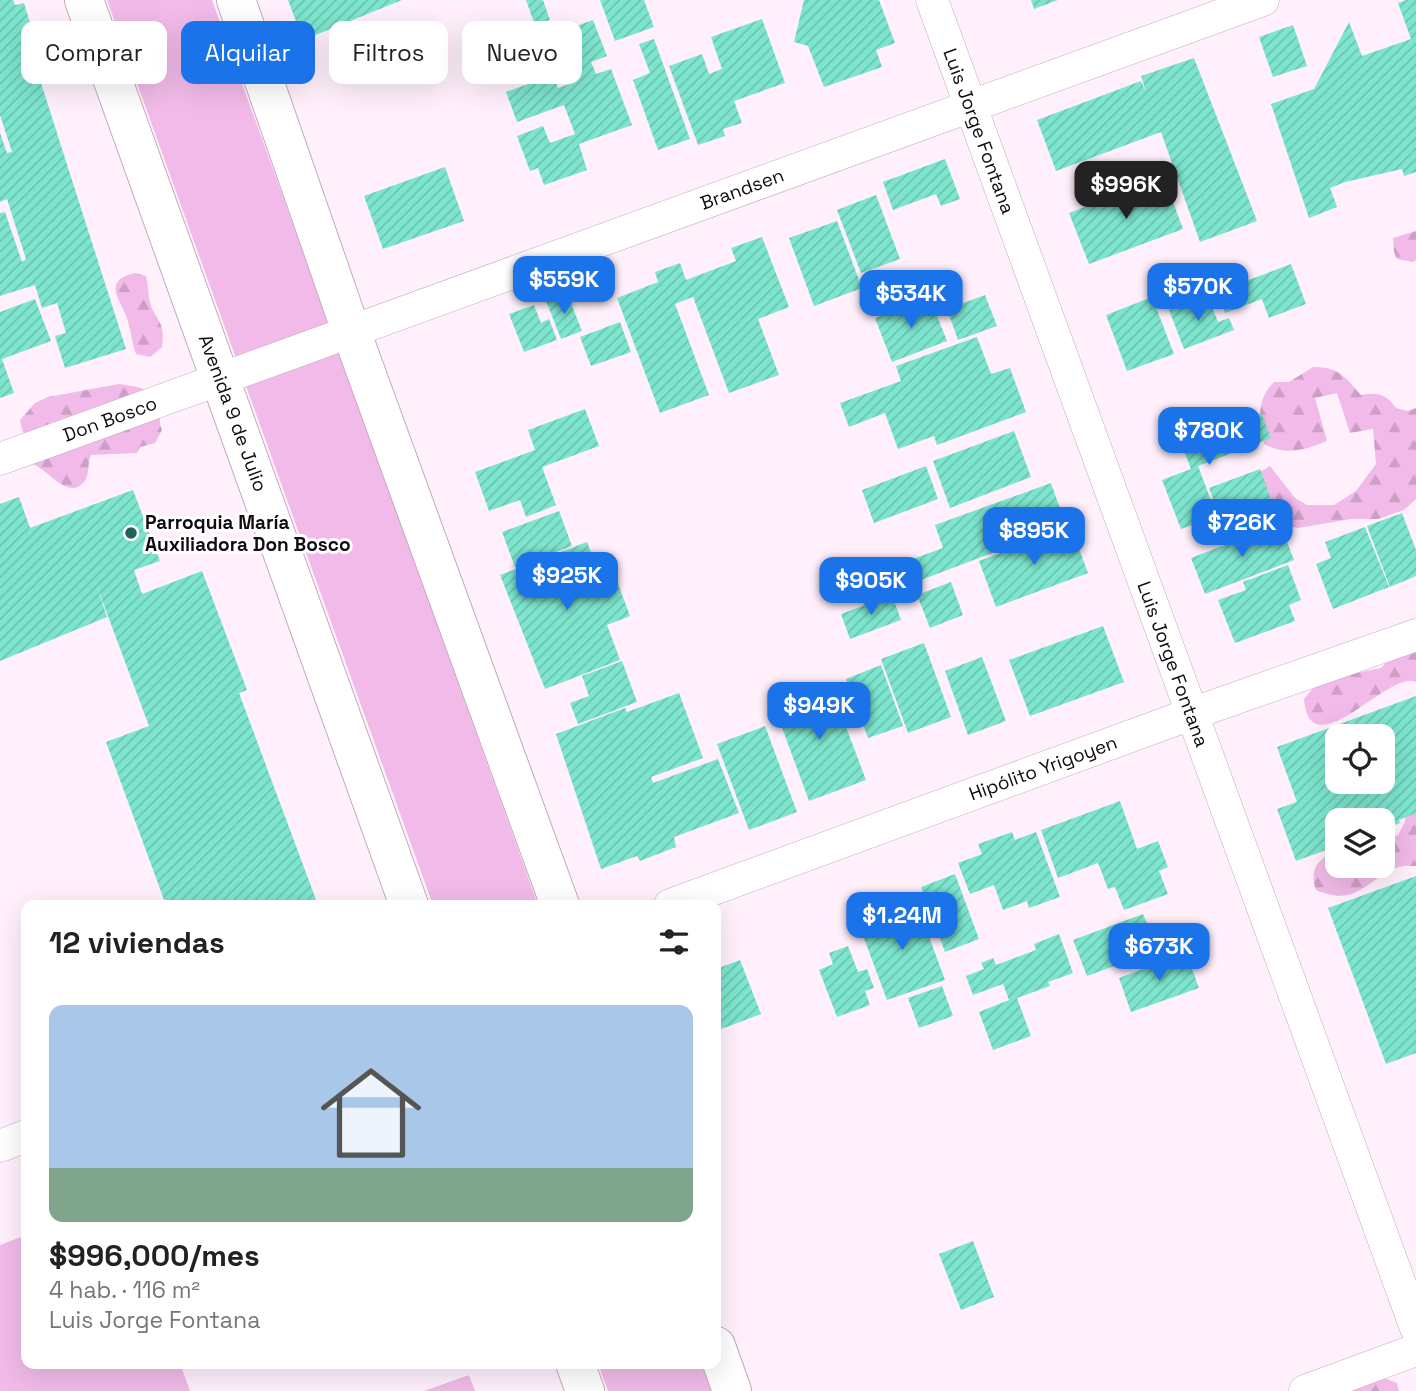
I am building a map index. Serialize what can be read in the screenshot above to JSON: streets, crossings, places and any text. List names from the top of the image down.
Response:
{
  "streets": {
    "main road": ["Avenida 9 de Julio"],
    "street": [
      "Luis Jorge Fontana",
      "Brandsen",
      "Don Bosco",
      "Hipólito Yrigoyen"
    ]
  },
  "crossings": [
    ["Luis Jorge Fontana", "Brandsen"],
    ["Luis Jorge Fontana", "Hipólito Yrigoyen"],
    ["Brandsen", "Avenida 9 de Julio"],
    ["Brandsen", "Don Bosco"],
    ["Avenida 9 de Julio", "Don Bosco"]
  ],
  "places": ["Parroquia María Auxiliadora Don Bosco"],
  "page": {
    "chip": [
      "Comprar",
      "Alquilar",
      "Filtros",
      "Nuevo"
    ],
    "price": [
      "$996K",
      "$559K",
      "$570K",
      "$534K",
      "$780K",
      "$726K",
      "$895K",
      "$925K",
      "$905K",
      "$949K",
      "$1.24M",
      "$673K"
    ],
    "heading": "12 viviendas",
    "list": [
      {
        "name": "$996,000/mes",
        "note": "4 hab. · 116 m² · Luis Jorge Fontana"
      }
    ]
  }
}
